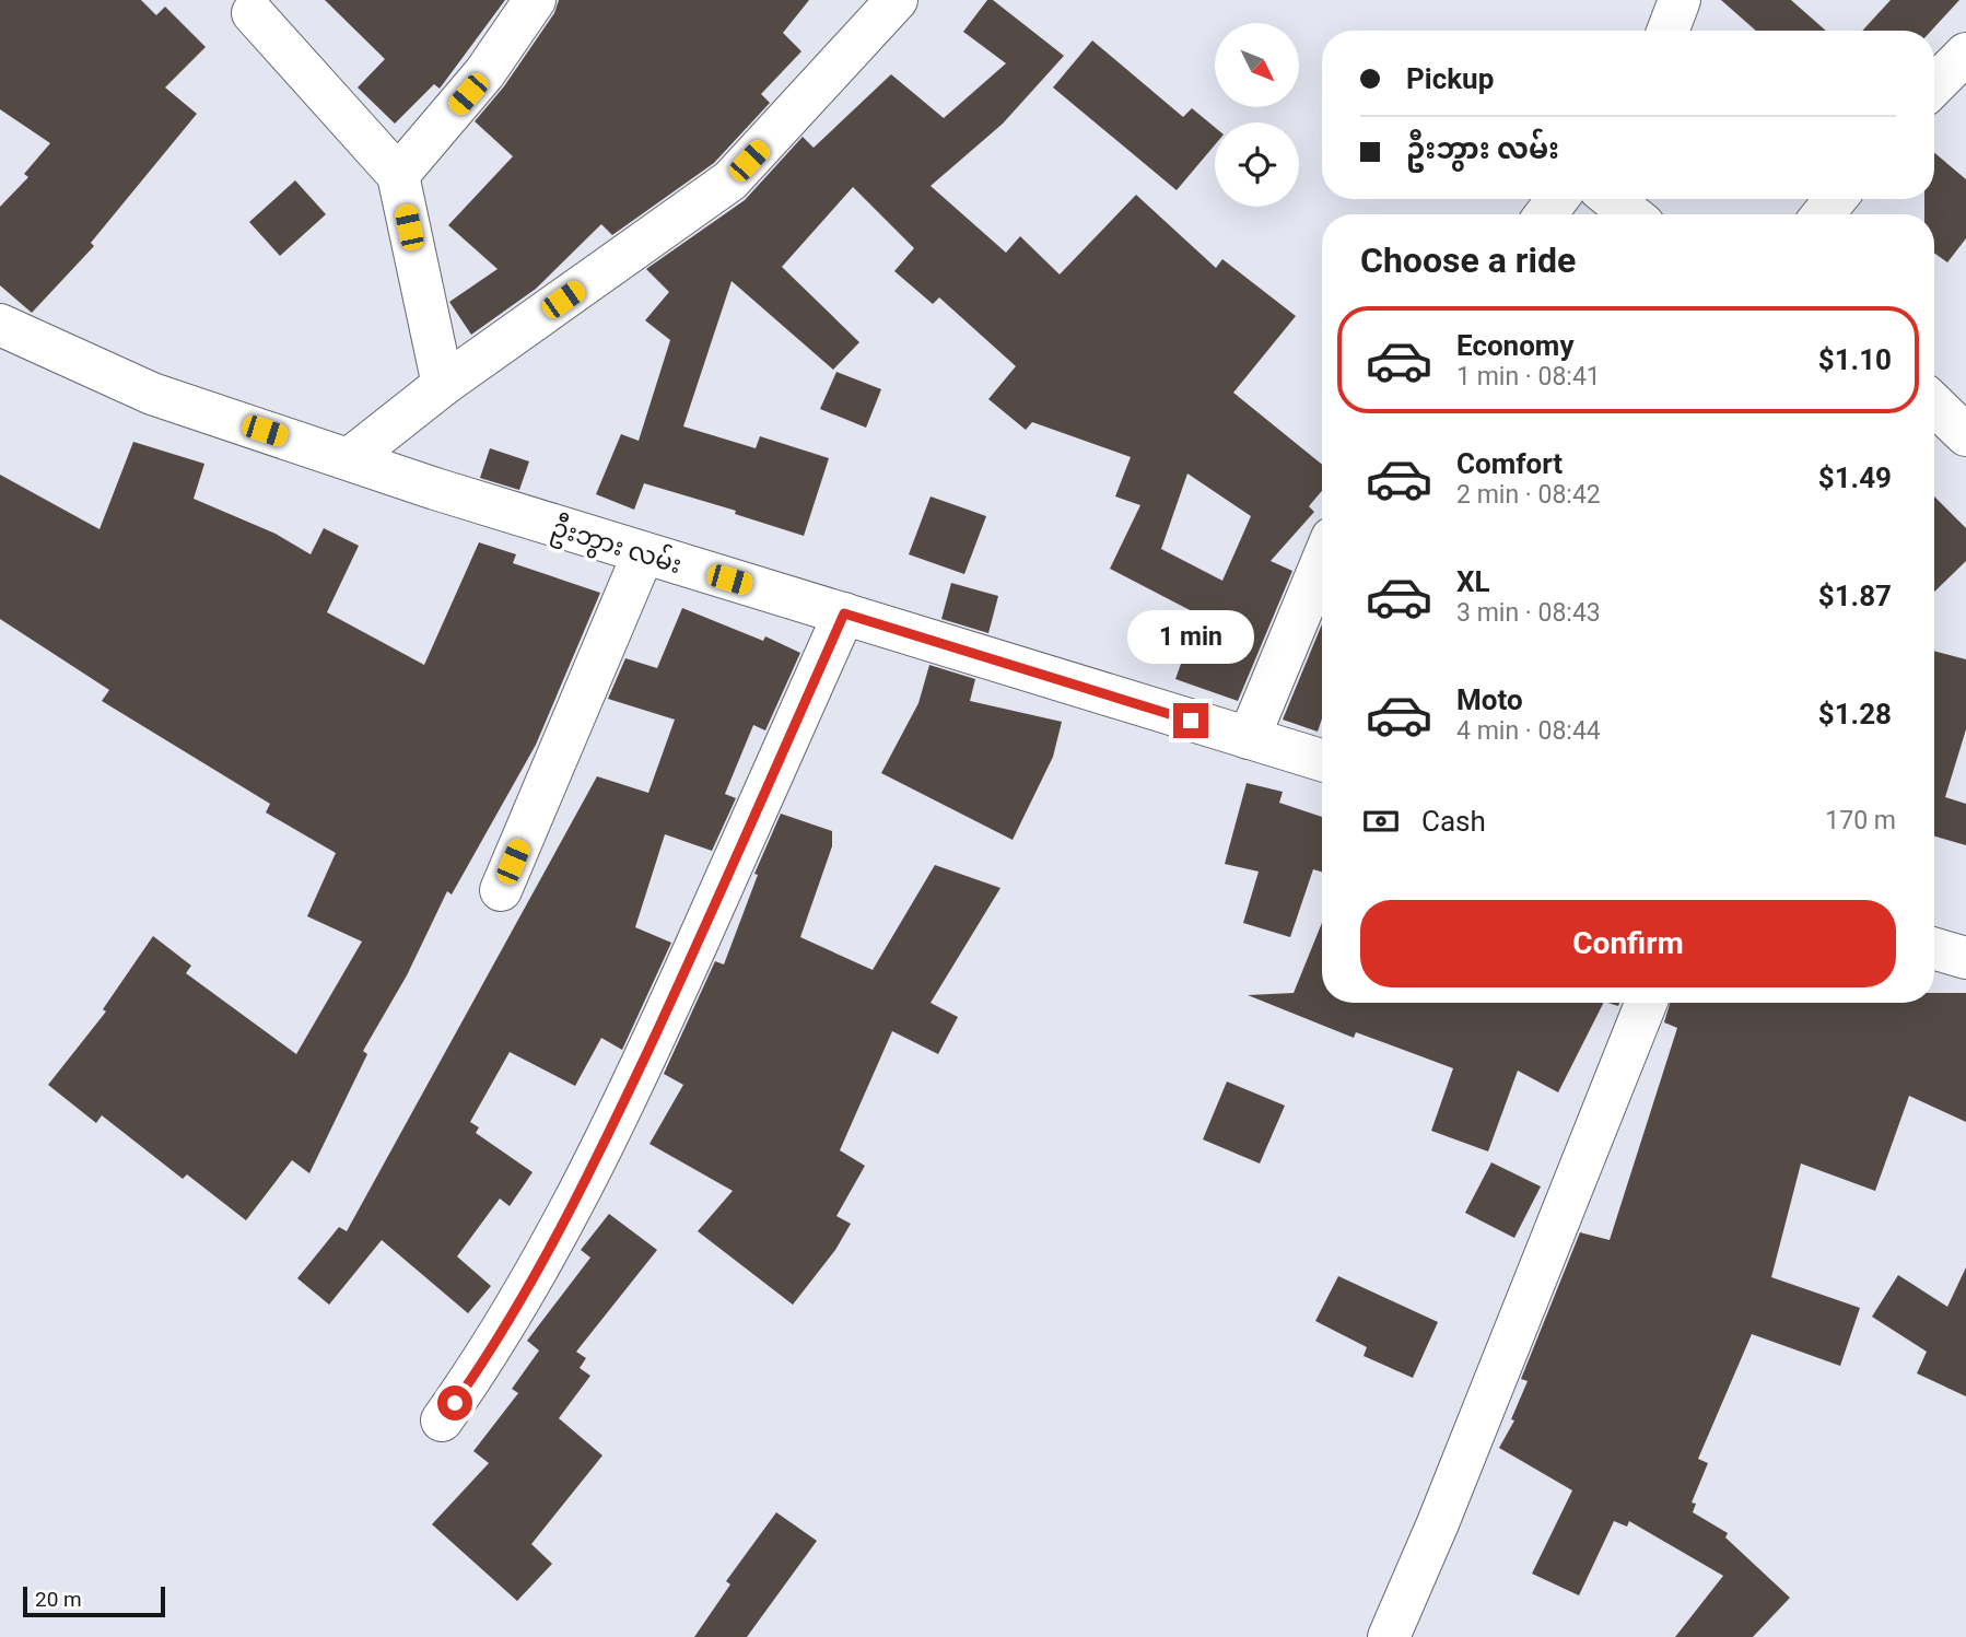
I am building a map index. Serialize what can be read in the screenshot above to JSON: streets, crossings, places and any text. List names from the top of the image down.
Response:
{
  "streets": {
    "street": ["ဦးဘွား လမ်း"]
  },
  "scale_bar": "20 m",
  "north": "bottom right",
  "page": {
    "banner": ["Pickup", "ဦးဘွား လမ်း"],
    "heading": "Choose a ride",
    "list": [
      {
        "name": "Economy",
        "note": "1 min · 08:41",
        "value": "$1.10"
      },
      {
        "name": "Comfort",
        "note": "2 min · 08:42",
        "value": "$1.49"
      },
      {
        "name": "XL",
        "note": "3 min · 08:43",
        "value": "$1.87"
      },
      {
        "name": "Moto",
        "note": "4 min · 08:44",
        "value": "$1.28"
      }
    ],
    "bubble": "1 min",
    "pay": ["Cash", "170 m"],
    "buttons": "Confirm",
    "scale": "20 m"
  }
}
